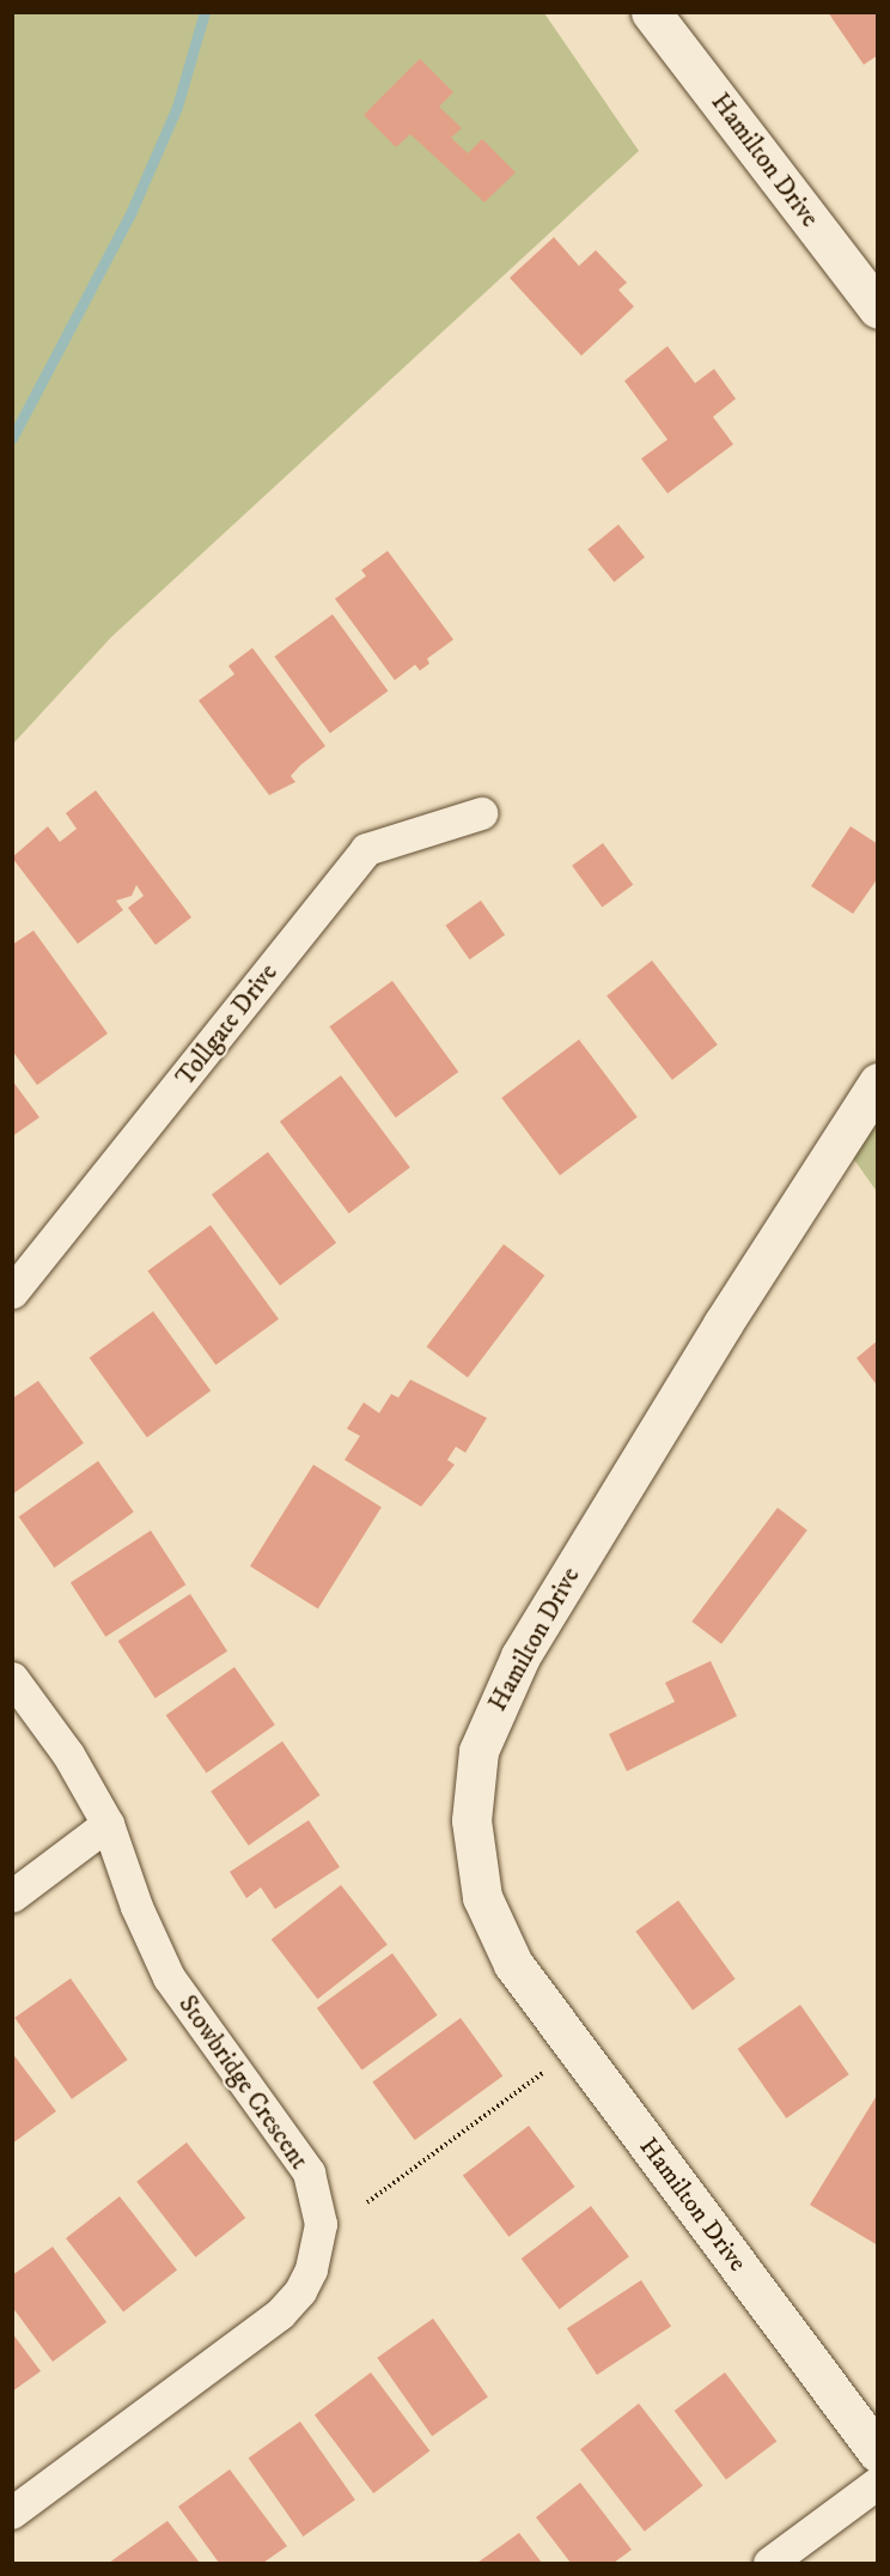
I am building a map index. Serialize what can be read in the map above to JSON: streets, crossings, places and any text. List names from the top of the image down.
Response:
{
  "streets": {
    "street": ["Hamilton Drive", "Tollgate Drive", "Stowbridge Crescent"]
  }
}
